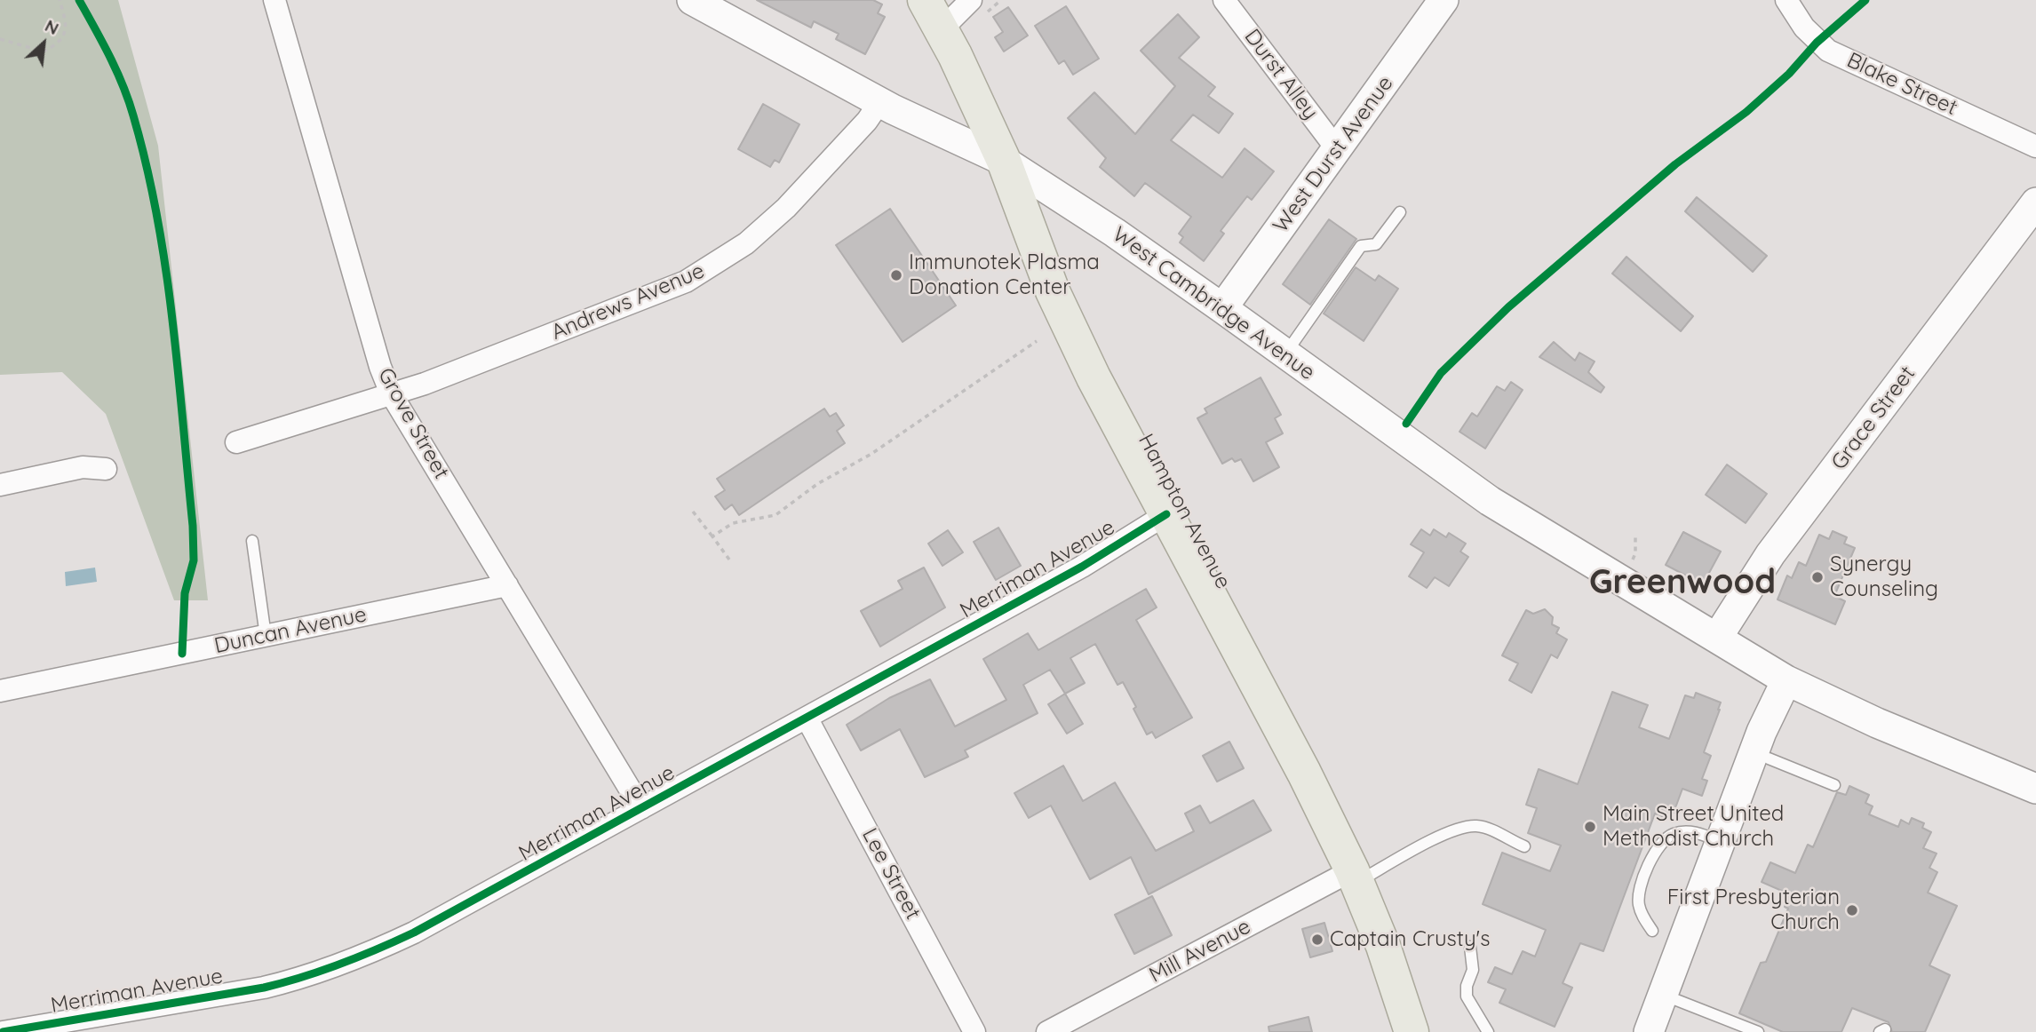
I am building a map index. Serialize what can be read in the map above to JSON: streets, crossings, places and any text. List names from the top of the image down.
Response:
{
  "streets": {
    "main road": [
      "West Durst Avenue",
      "West Cambridge Avenue",
      "Grace Street",
      "Hampton Avenue"
    ],
    "street": [
      "Durst Alley",
      "Blake Street",
      "Andrews Avenue",
      "Grove Street",
      "Merriman Avenue",
      "Duncan Avenue",
      "Lee Street",
      "Mill Avenue"
    ]
  },
  "crossings": [
    ["Durst Alley", "West Durst Avenue"],
    ["West Durst Avenue", "West Cambridge Avenue"],
    ["Andrews Avenue", "West Cambridge Avenue"],
    ["Andrews Avenue", "Grove Street"],
    ["West Cambridge Avenue", "Grace Street"],
    ["West Cambridge Avenue", "Hampton Avenue"],
    ["Grove Street", "Merriman Avenue"],
    ["Grove Street", "Duncan Avenue"],
    ["Hampton Avenue", "Merriman Avenue"],
    ["Hampton Avenue", "Mill Avenue"],
    ["Merriman Avenue", "Lee Street"]
  ],
  "districts": ["Greenwood"],
  "places": [
    "Immunotek Plasma Donation Center",
    "Synergy Counseling",
    "Main Street United Methodist Church",
    "First Presbyterian Church",
    "Captain Crusty's"
  ],
  "north": "top right"
}
